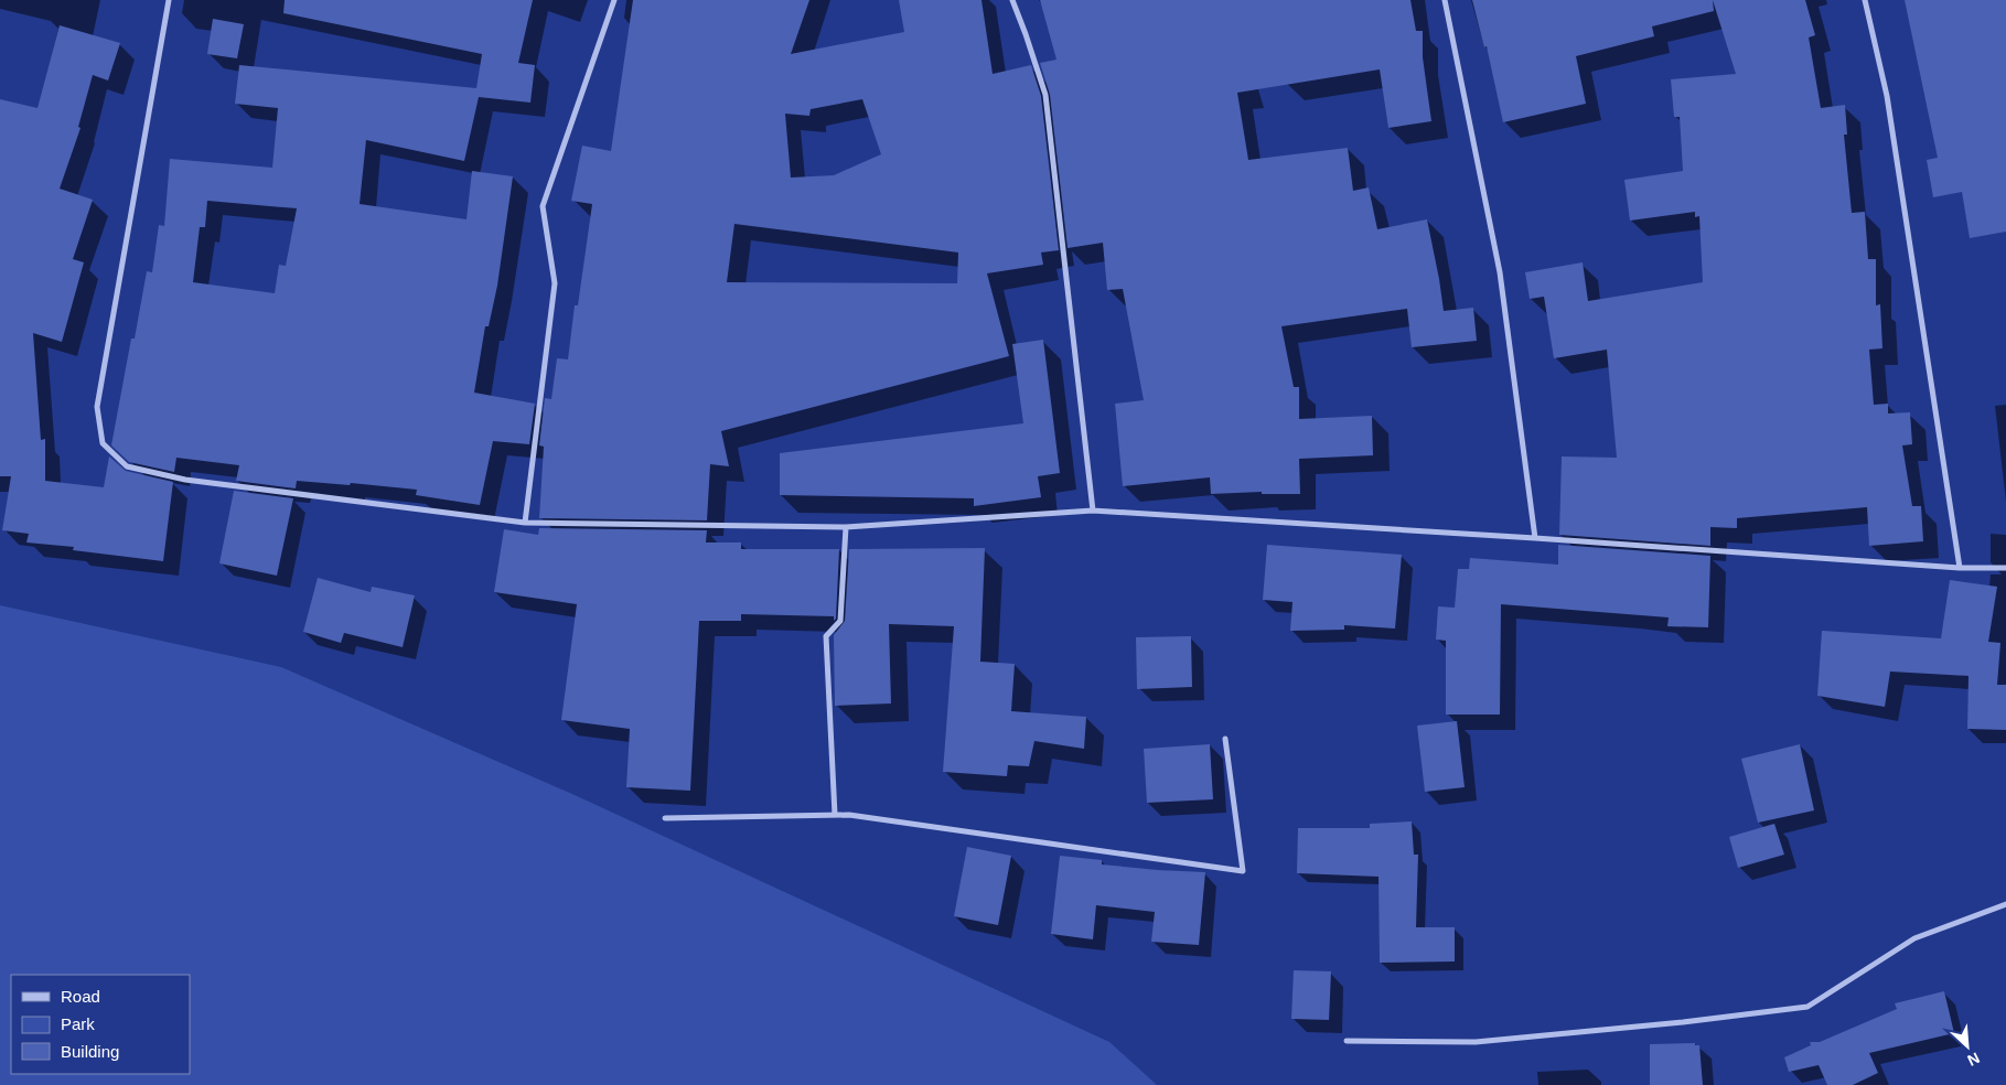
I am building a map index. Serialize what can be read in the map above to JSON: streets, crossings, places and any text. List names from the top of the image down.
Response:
{
  "legend": ["Road", "Park", "Building"],
  "north": "bottom right"
}
